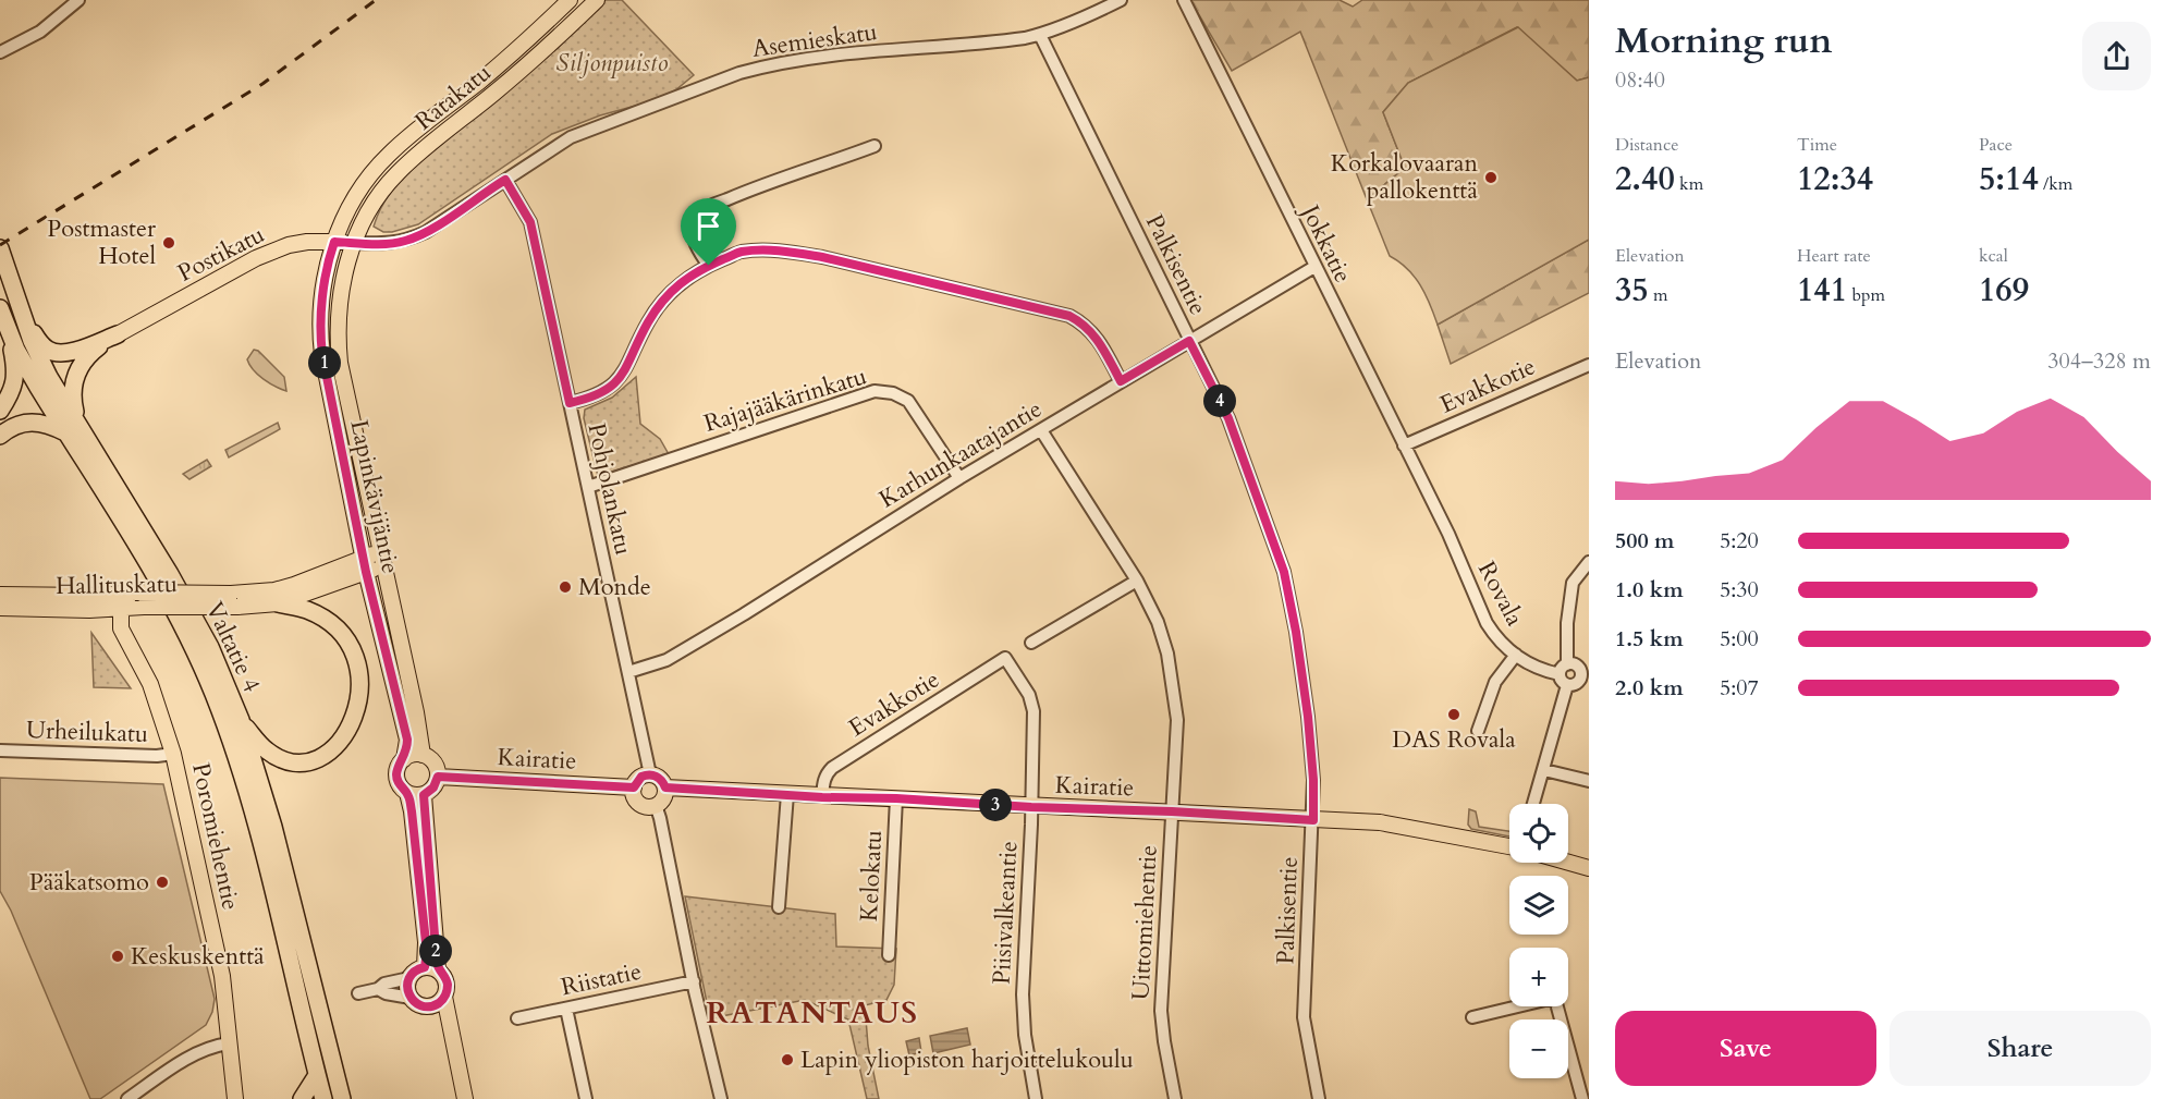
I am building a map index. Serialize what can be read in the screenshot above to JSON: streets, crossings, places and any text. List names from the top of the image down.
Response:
{
  "streets": {
    "highway": ["Valtatie 4"],
    "main road": [
      "Ratakatu",
      "Postikatu",
      "Lapinkävijäntie",
      "Hallituskatu",
      "Kairatie",
      "Poromiehentie"
    ],
    "street": [
      "Asemieskatu",
      "Jokkatie",
      "Palkisentie",
      "Evakkotie",
      "Rajajääkärinkatu",
      "Karhunkaatajantie",
      "Pohjolankatu",
      "Rovala",
      "Urheilukatu",
      "Kelokatu",
      "Piisivalkeantie",
      "Uittomiehentie",
      "Riistatie"
    ]
  },
  "crossings": [
    ["Asemieskatu", "Ratakatu"],
    ["Asemieskatu", "Postikatu"],
    ["Asemieskatu", "Palkisentie"],
    ["Asemieskatu", "Pohjolankatu"],
    ["Asemieskatu", "Lapinkävijäntie"],
    ["Ratakatu", "Postikatu"],
    ["Ratakatu", "Lapinkävijäntie"],
    ["Jokkatie", "Evakkotie"],
    ["Jokkatie", "Karhunkaatajantie"],
    ["Jokkatie", "Rovala"],
    ["Postikatu", "Lapinkävijäntie"],
    ["Palkisentie", "Karhunkaatajantie"],
    ["Palkisentie", "Kairatie"],
    ["Evakkotie", "Kairatie"],
    ["Evakkotie", "Piisivalkeantie"],
    ["Rajajääkärinkatu", "Karhunkaatajantie"],
    ["Rajajääkärinkatu", "Pohjolankatu"],
    ["Karhunkaatajantie", "Pohjolankatu"],
    ["Karhunkaatajantie", "Uittomiehentie"],
    ["Pohjolankatu", "Kairatie"],
    ["Lapinkävijäntie", "Hallituskatu"],
    ["Lapinkävijäntie", "Kairatie"],
    ["Hallituskatu", "Poromiehentie"],
    ["Urheilukatu", "Poromiehentie"],
    ["Kairatie", "Kelokatu"],
    ["Kairatie", "Piisivalkeantie"],
    ["Kairatie", "Uittomiehentie"]
  ],
  "districts": ["RATANTAUS"],
  "parks": ["Siljonpuisto"],
  "places": [
    "Korkalovaaran pallokenttä",
    "Postmaster Hotel",
    "Monde",
    "DAS Rovala",
    "Pääkatsomo",
    "Keskuskenttä",
    "Lapin yliopiston harjoittelukoulu"
  ],
  "page": {
    "heading": ["Morning run", "08:40"],
    "stats": [
      ["Distance", "2.40 km"],
      ["Time", "12:34"],
      ["Pace", "5:14 /km"],
      ["Elevation", "35 m"],
      ["Heart rate", "141 bpm"],
      ["kcal", "169"]
    ],
    "chart": ["Elevation", "304–328 m"],
    "pins": [
      "1",
      "4",
      "3",
      "2"
    ],
    "list": [
      {
        "name": "500 m",
        "note": "5:20"
      },
      {
        "name": "1.0 km",
        "note": "5:30"
      },
      {
        "name": "1.5 km",
        "note": "5:00"
      },
      {
        "name": "2.0 km",
        "note": "5:07"
      }
    ],
    "map_buttons": ["+", "−"],
    "buttons": ["Save", "Share"]
  }
}
